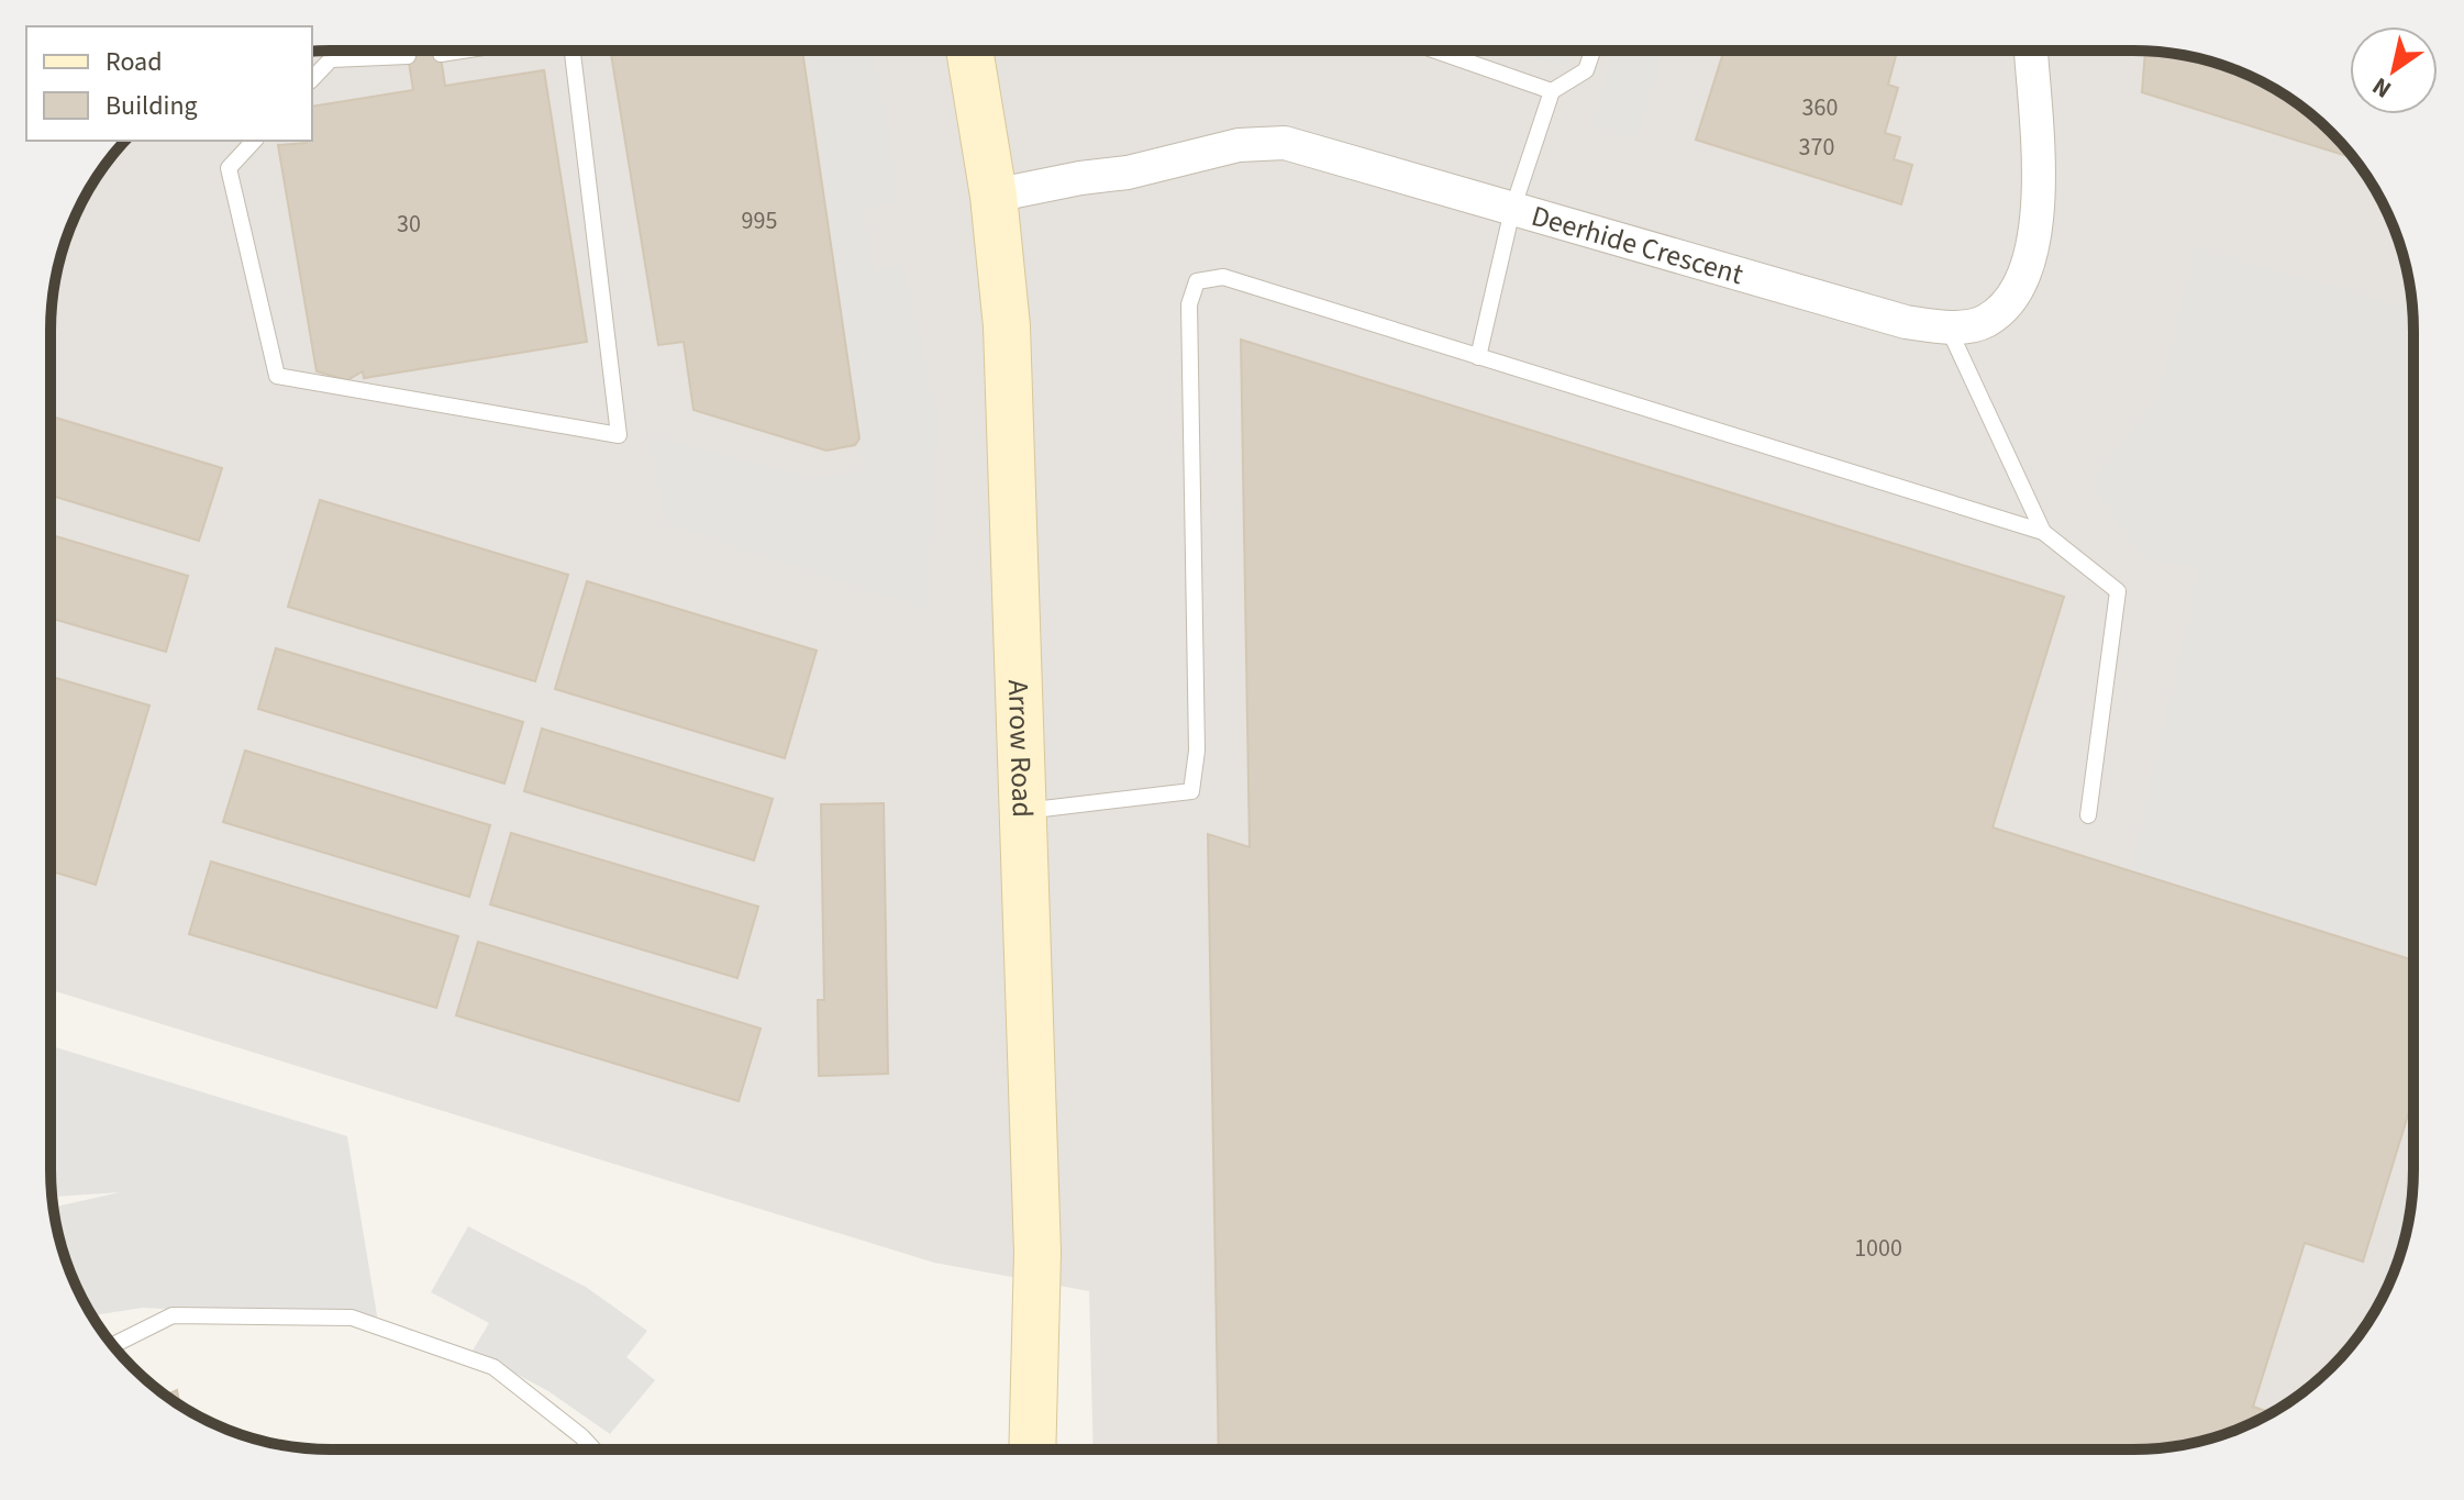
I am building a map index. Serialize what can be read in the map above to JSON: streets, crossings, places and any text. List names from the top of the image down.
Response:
{
  "streets": {
    "street": ["Deerhide Crescent", "Arrow Road"]
  },
  "crossings": [
    ["Deerhide Crescent", "Arrow Road"]
  ],
  "house_numbers": [
    "360",
    "370",
    "995",
    "30",
    "1000"
  ],
  "legend": ["Road", "Building"],
  "north": "bottom left"
}
